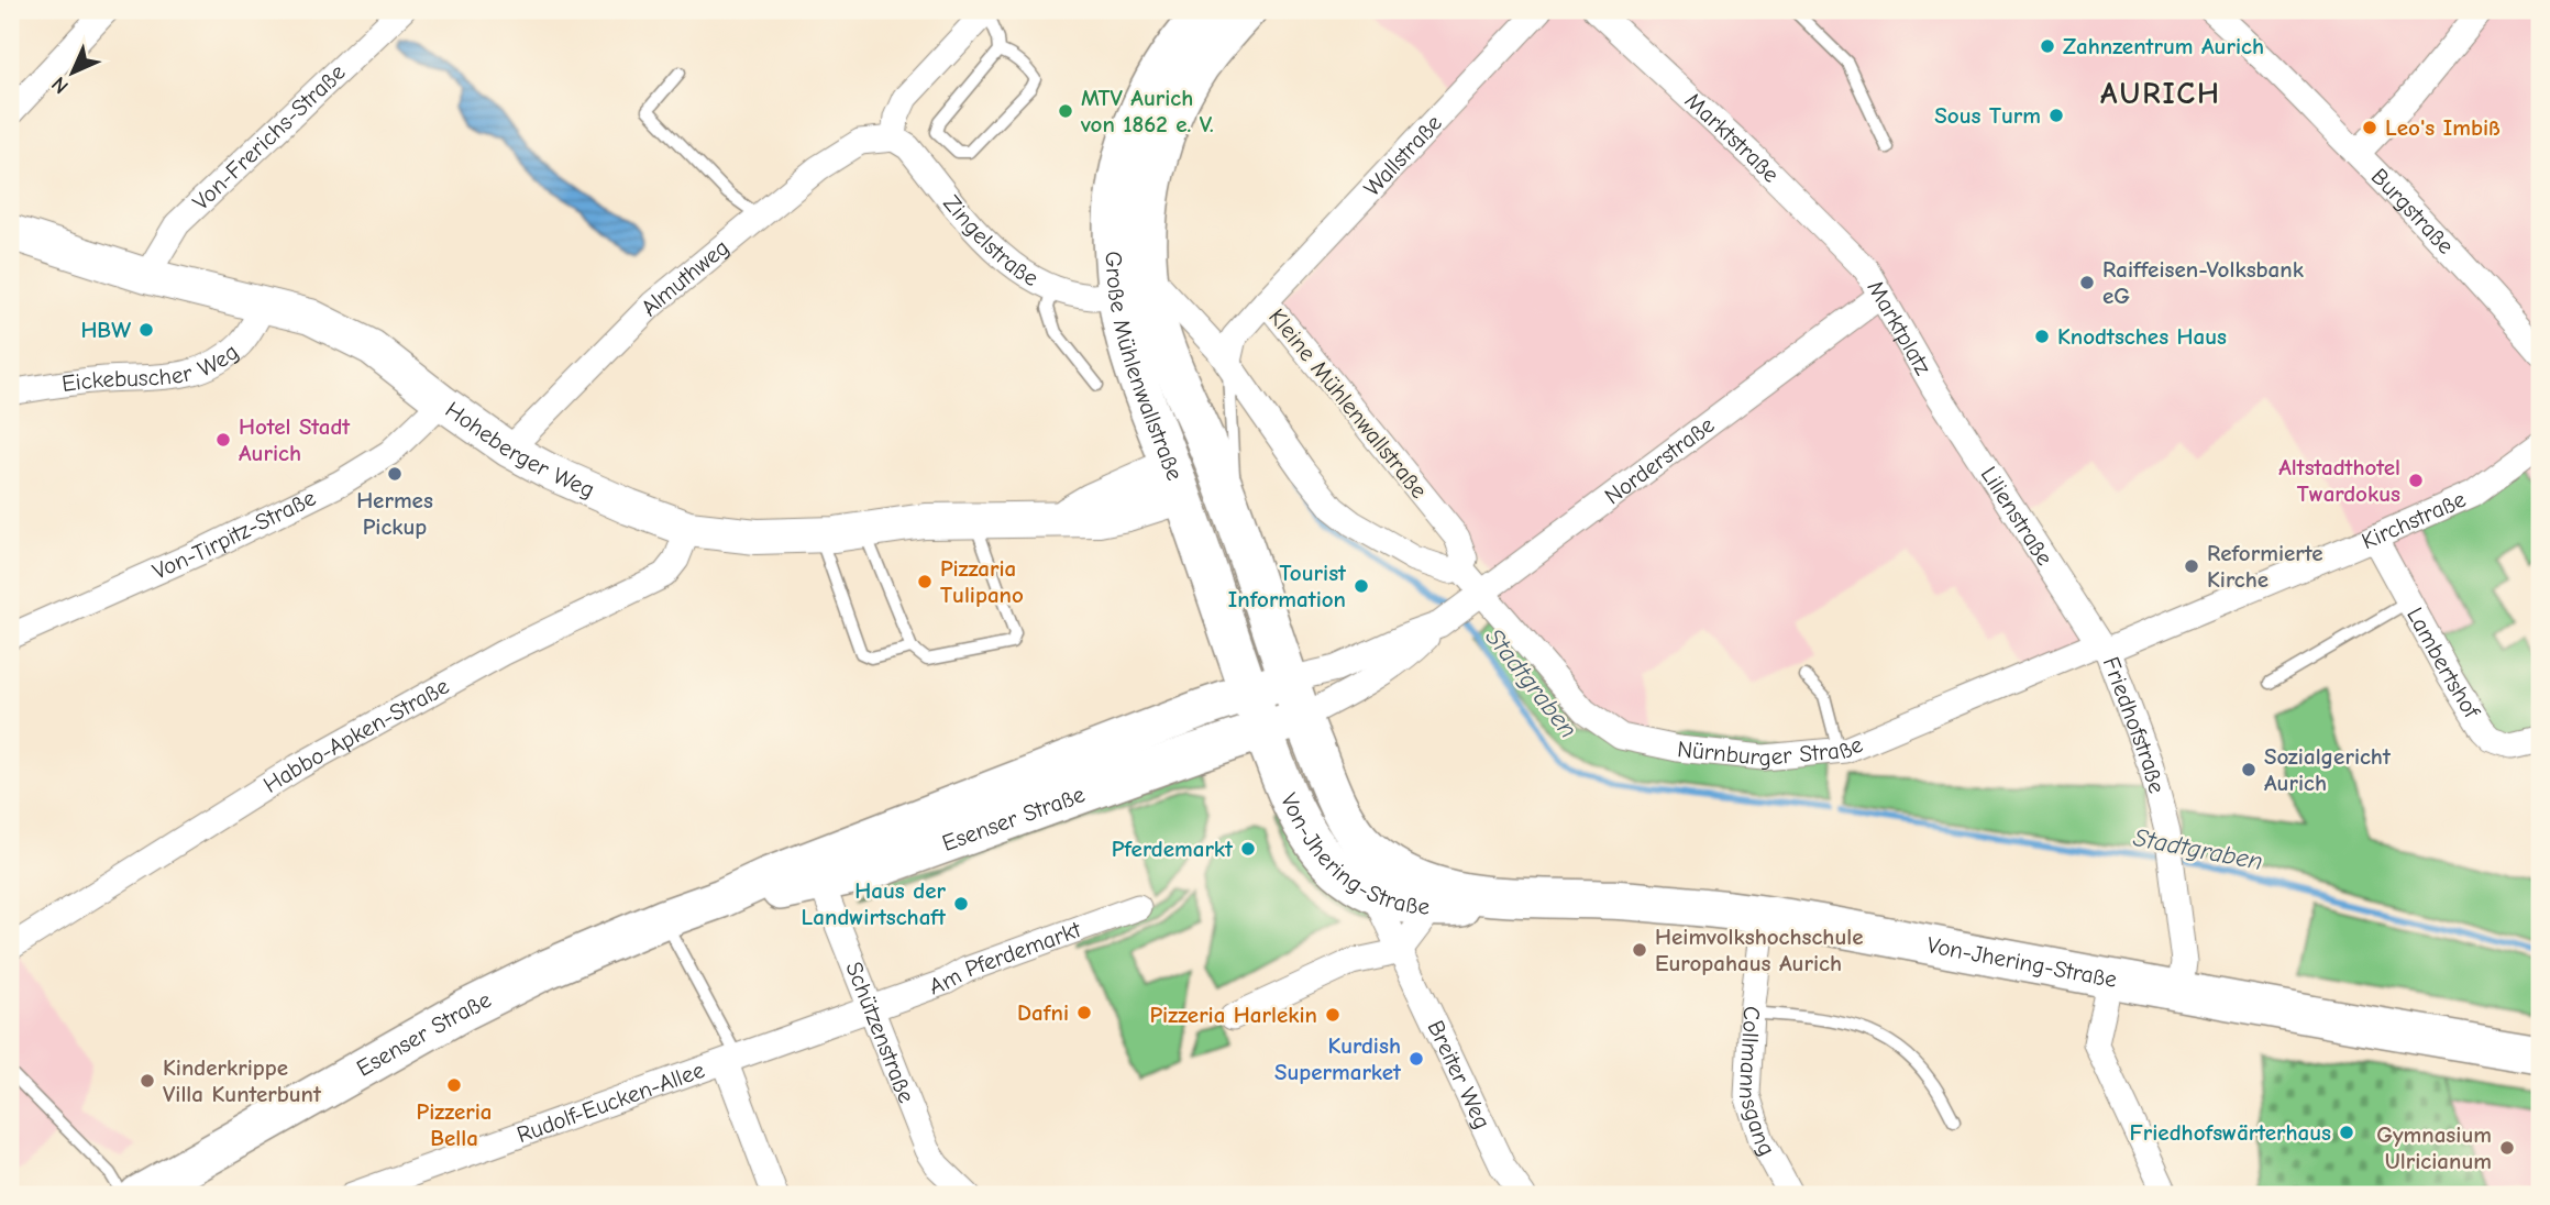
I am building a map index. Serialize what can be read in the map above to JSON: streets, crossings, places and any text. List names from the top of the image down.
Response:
{
  "streets": {
    "main road": [
      "Große Mühlenwallstraße",
      "Hoheberger Weg",
      "Esenser Straße",
      "Von-Jhering-Straße"
    ],
    "street": [
      "Von-Frerichs-Straße",
      "Marktstraße",
      "Wallstraße",
      "Burgstraße",
      "Zingelstraße",
      "Almuthweg",
      "Marktplatz",
      "Eickebuscher Weg",
      "Kleine Mühlenwallstraße",
      "Norderstraße",
      "Lilienstraße",
      "Kirchstraße",
      "Von-Tirpitz-Straße",
      "Lambertshof",
      "Friedhofstraße",
      "Habbo-Apken-Straße",
      "Nürnburger Straße",
      "Am Pferdemarkt",
      "Schützenstraße",
      "Breiter Weg",
      "Collmannsgang",
      "Rudolf-Eucken-Allee"
    ]
  },
  "crossings": [
    ["Von-Frerichs-Straße", "Hoheberger Weg"],
    ["Marktstraße", "Marktplatz"],
    ["Wallstraße", "Kleine Mühlenwallstraße"],
    ["Zingelstraße", "Almuthweg"],
    ["Zingelstraße", "Große Mühlenwallstraße"],
    ["Almuthweg", "Hoheberger Weg"],
    ["Marktplatz", "Norderstraße"],
    ["Marktplatz", "Lilienstraße"],
    ["Eickebuscher Weg", "Hoheberger Weg"],
    ["Große Mühlenwallstraße", "Hoheberger Weg"],
    ["Große Mühlenwallstraße", "Norderstraße"],
    ["Große Mühlenwallstraße", "Esenser Straße"],
    ["Große Mühlenwallstraße", "Von-Jhering-Straße"],
    ["Kleine Mühlenwallstraße", "Norderstraße"],
    ["Kleine Mühlenwallstraße", "Nürnburger Straße"],
    ["Hoheberger Weg", "Von-Tirpitz-Straße"],
    ["Hoheberger Weg", "Habbo-Apken-Straße"],
    ["Norderstraße", "Nürnburger Straße"],
    ["Norderstraße", "Esenser Straße"],
    ["Norderstraße", "Von-Jhering-Straße"],
    ["Lilienstraße", "Kirchstraße"],
    ["Lilienstraße", "Friedhofstraße"],
    ["Lilienstraße", "Nürnburger Straße"],
    ["Kirchstraße", "Lambertshof"],
    ["Kirchstraße", "Friedhofstraße"],
    ["Kirchstraße", "Nürnburger Straße"],
    ["Friedhofstraße", "Nürnburger Straße"],
    ["Friedhofstraße", "Von-Jhering-Straße"],
    ["Esenser Straße", "Von-Jhering-Straße"],
    ["Esenser Straße", "Schützenstraße"],
    ["Von-Jhering-Straße", "Breiter Weg"],
    ["Von-Jhering-Straße", "Collmannsgang"],
    ["Am Pferdemarkt", "Schützenstraße"],
    ["Am Pferdemarkt", "Rudolf-Eucken-Allee"],
    ["Schützenstraße", "Rudolf-Eucken-Allee"]
  ],
  "districts": ["AURICH"],
  "water": ["Stadtgraben"],
  "places": [
    "Zahnzentrum Aurich",
    "MTV Aurich von 1862 e. V.",
    "Sous Turm",
    "Leo's Imbiß",
    "Raiffeisen-Volksbank eG",
    "HBW",
    "Knodtsches Haus",
    "Hotel Stadt Aurich",
    "Hermes Pickup",
    "Altstadthotel Twardokus",
    "Reformierte Kirche",
    "Pizzaria Tulipano",
    "Tourist Information",
    "Sozialgericht Aurich",
    "Pferdemarkt",
    "Haus der Landwirtschaft",
    "Heimvolkshochschule Europahaus Aurich",
    "Dafni",
    "Pizzeria Harlekin",
    "Kurdish Supermarket",
    "Kinderkrippe Villa Kunterbunt",
    "Pizzeria Bella",
    "Friedhofswärterhaus",
    "Gymnasium Ulricianum"
  ],
  "north": "bottom left"
}
